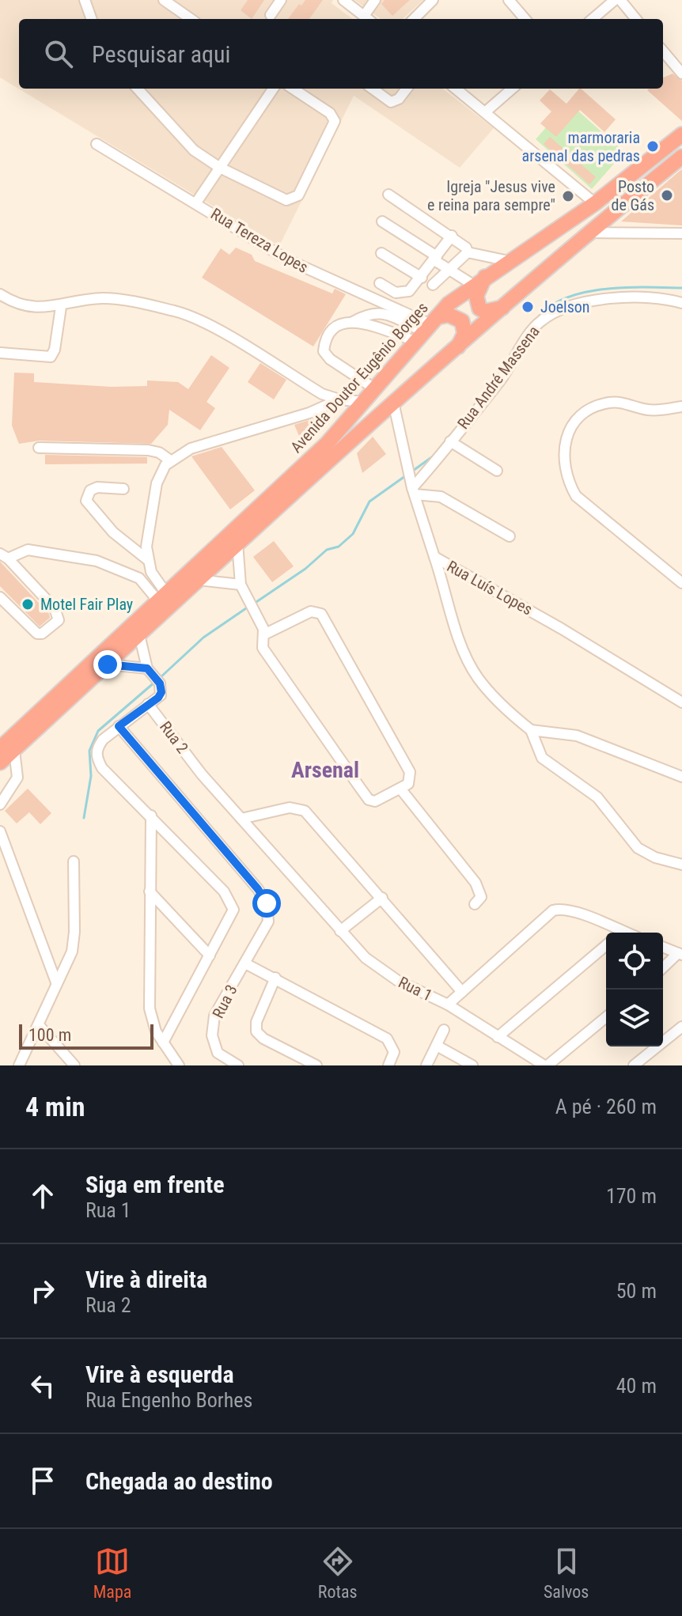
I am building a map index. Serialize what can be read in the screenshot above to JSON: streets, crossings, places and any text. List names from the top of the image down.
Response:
{
  "streets": {
    "highway": ["Avenida Doutor Eugênio Borges"],
    "street": [
      "Rua Tereza Lopes",
      "Rua André Massena",
      "Rua Luís Lopes",
      "Rua 2",
      "Rua 1",
      "Rua 3"
    ]
  },
  "crossings": [
    ["Rua Tereza Lopes", "Avenida Doutor Eugênio Borges"],
    ["Avenida Doutor Eugênio Borges", "Rua Luís Lopes"],
    ["Rua André Massena", "Rua Luís Lopes"],
    ["Rua 2", "Rua 1"]
  ],
  "districts": ["Arsenal"],
  "places": [
    "marmoraria arsenal das pedras",
    "Posto de Gás",
    "Igreja \"Jesus vive e reina para sempre\"",
    "Joelson",
    "Motel Fair Play"
  ],
  "scale_bar": "100 m",
  "page": {
    "search": "Pesquisar aqui",
    "scale": "100 m",
    "heading": ["4 min", "A pé · 260 m"],
    "list": [
      ["Siga em frente", "Rua 1", "170 m"],
      ["Vire à direita", "Rua 2", "50 m"],
      ["Vire à esquerda", "Rua Engenho Borhes", "40 m"],
      "Chegada ao destino"
    ],
    "nav": ["Mapa", "Rotas", "Salvos"]
  }
}
